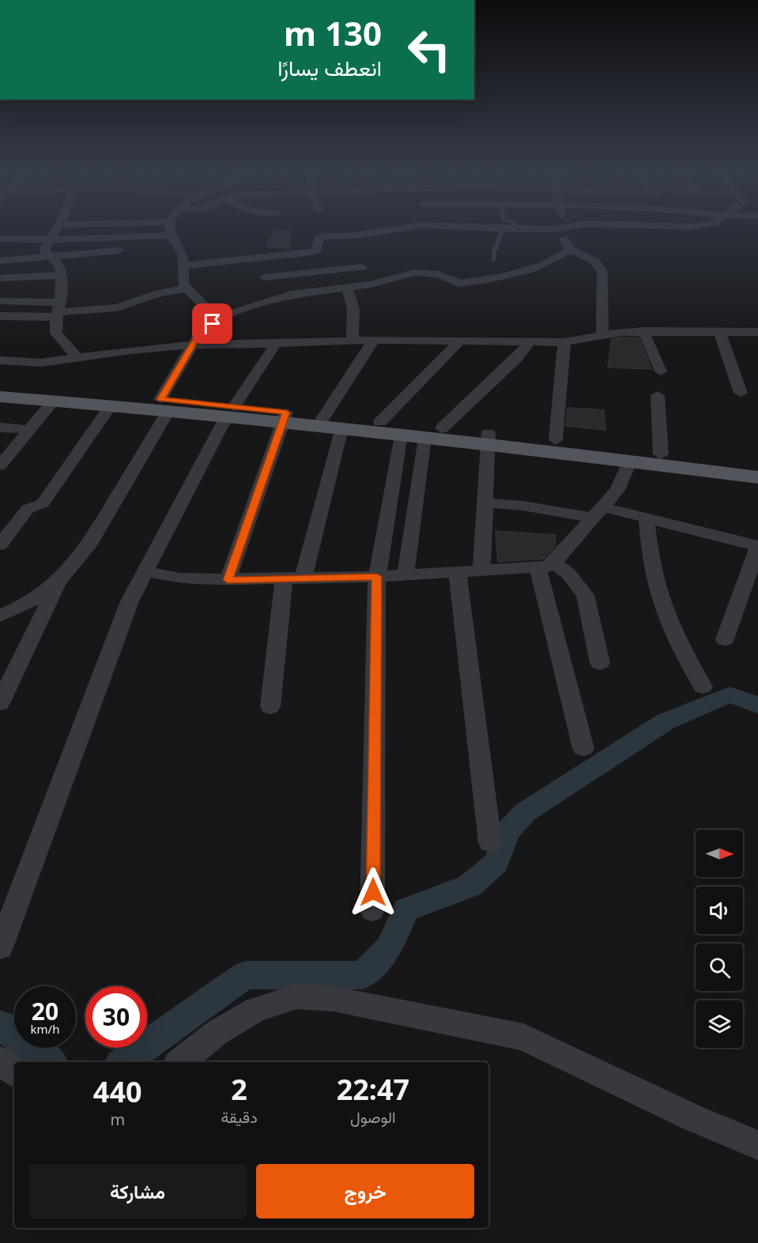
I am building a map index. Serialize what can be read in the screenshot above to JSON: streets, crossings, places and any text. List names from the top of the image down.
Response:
{
  "north": "right",
  "page": {
    "turn": ["130 m", "انعطف يسارًا"],
    "speed": "20 km/h",
    "limit": "30",
    "eta": [
      "22:47",
      "الوصول",
      "2",
      "دقيقة",
      "440",
      "m"
    ],
    "buttons": ["خروج", "مشاركة"]
  }
}
